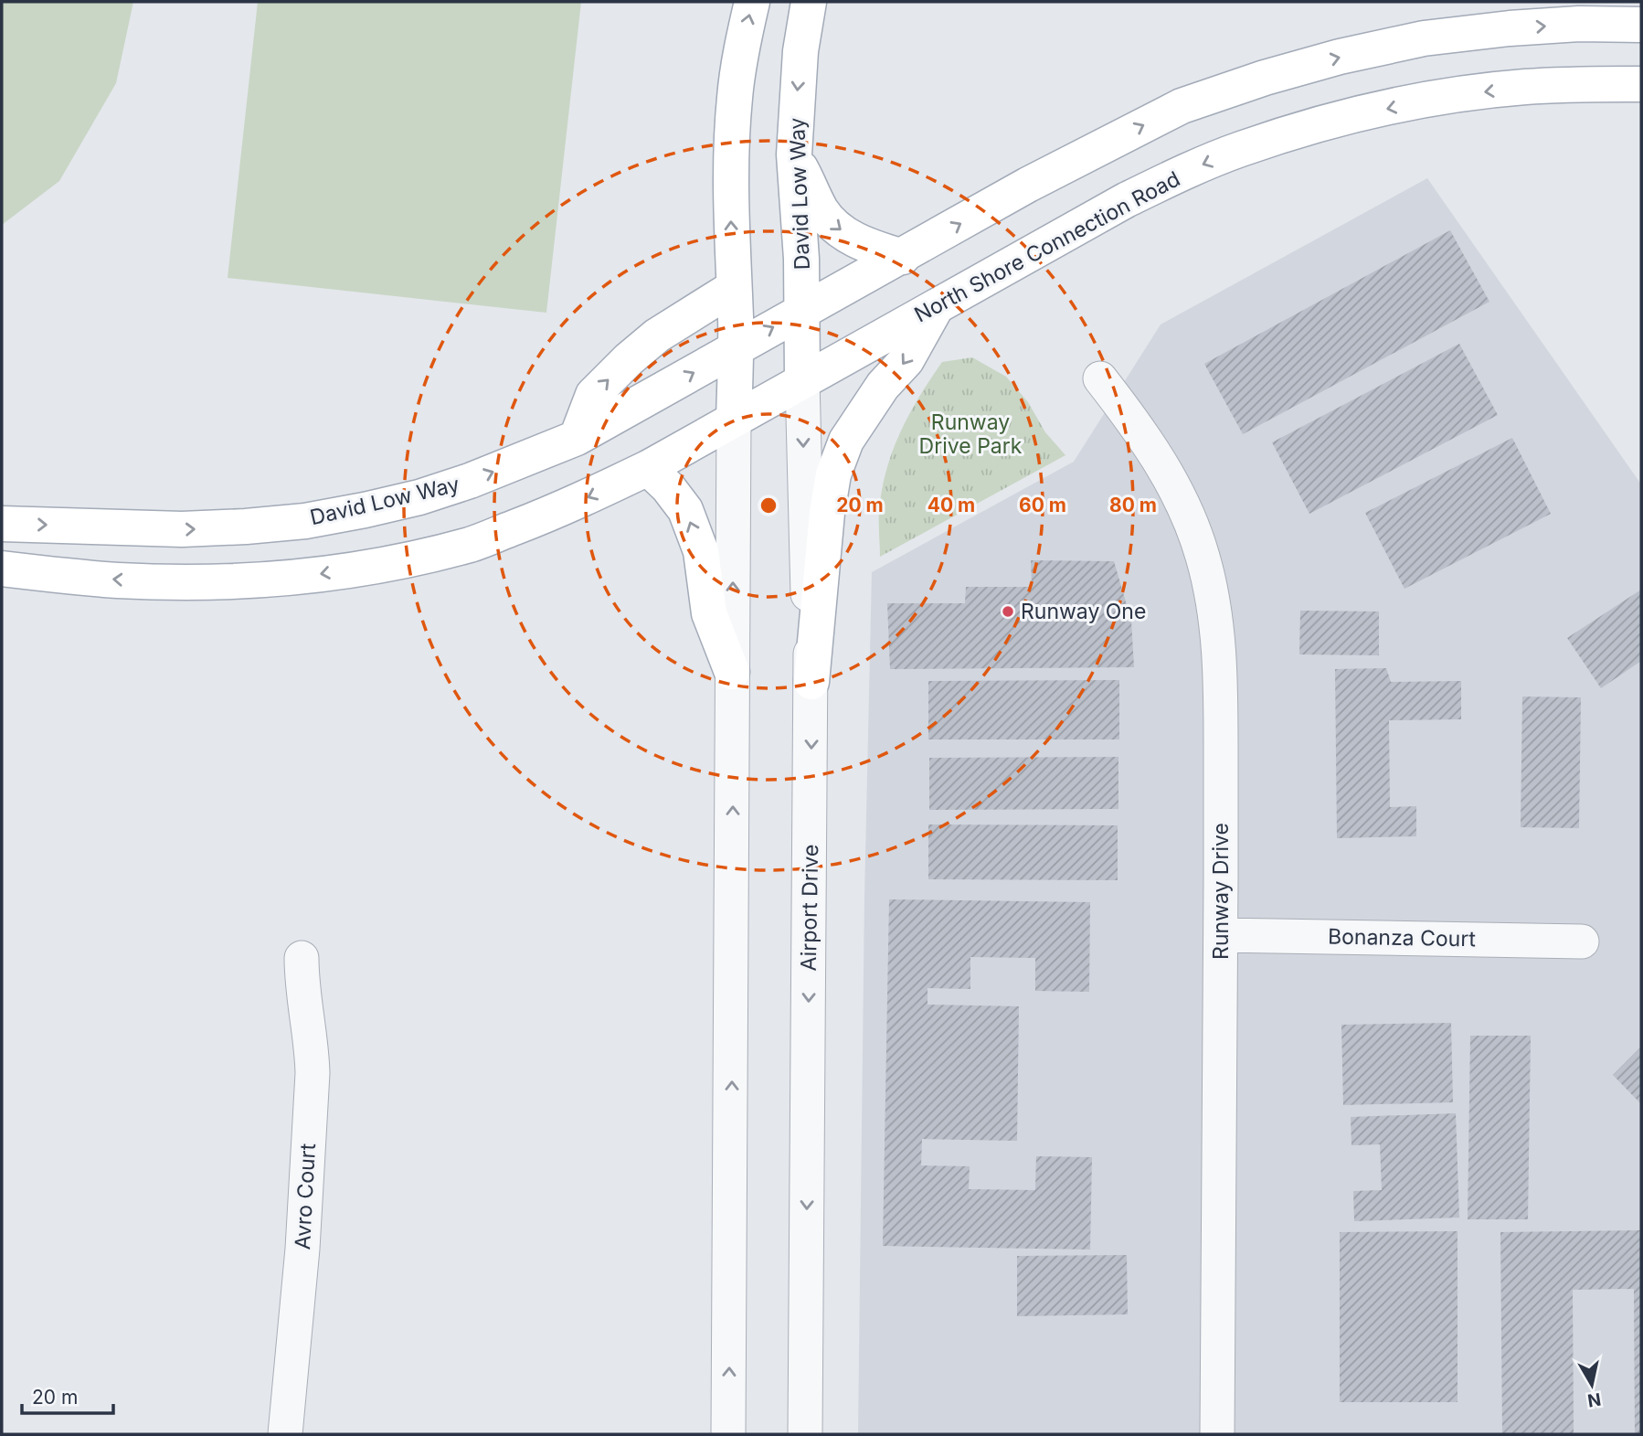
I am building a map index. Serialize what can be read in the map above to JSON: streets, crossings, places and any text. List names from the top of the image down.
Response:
{
  "streets": {
    "main road": ["David Low Way", "North Shore Connection Road"],
    "street": [
      "Runway Drive",
      "Airport Drive",
      "Bonanza Court",
      "Avro Court"
    ]
  },
  "crossings": [
    ["David Low Way", "North Shore Connection Road"],
    ["David Low Way", "Airport Drive"],
    ["North Shore Connection Road", "Airport Drive"],
    ["Runway Drive", "Bonanza Court"]
  ],
  "parks": ["Runway Drive Park"],
  "places": ["Runway One"],
  "scale_bar": "20 m",
  "north": "bottom",
  "rings": [
    "20 m",
    "40 m",
    "60 m",
    "80 m"
  ]
}
